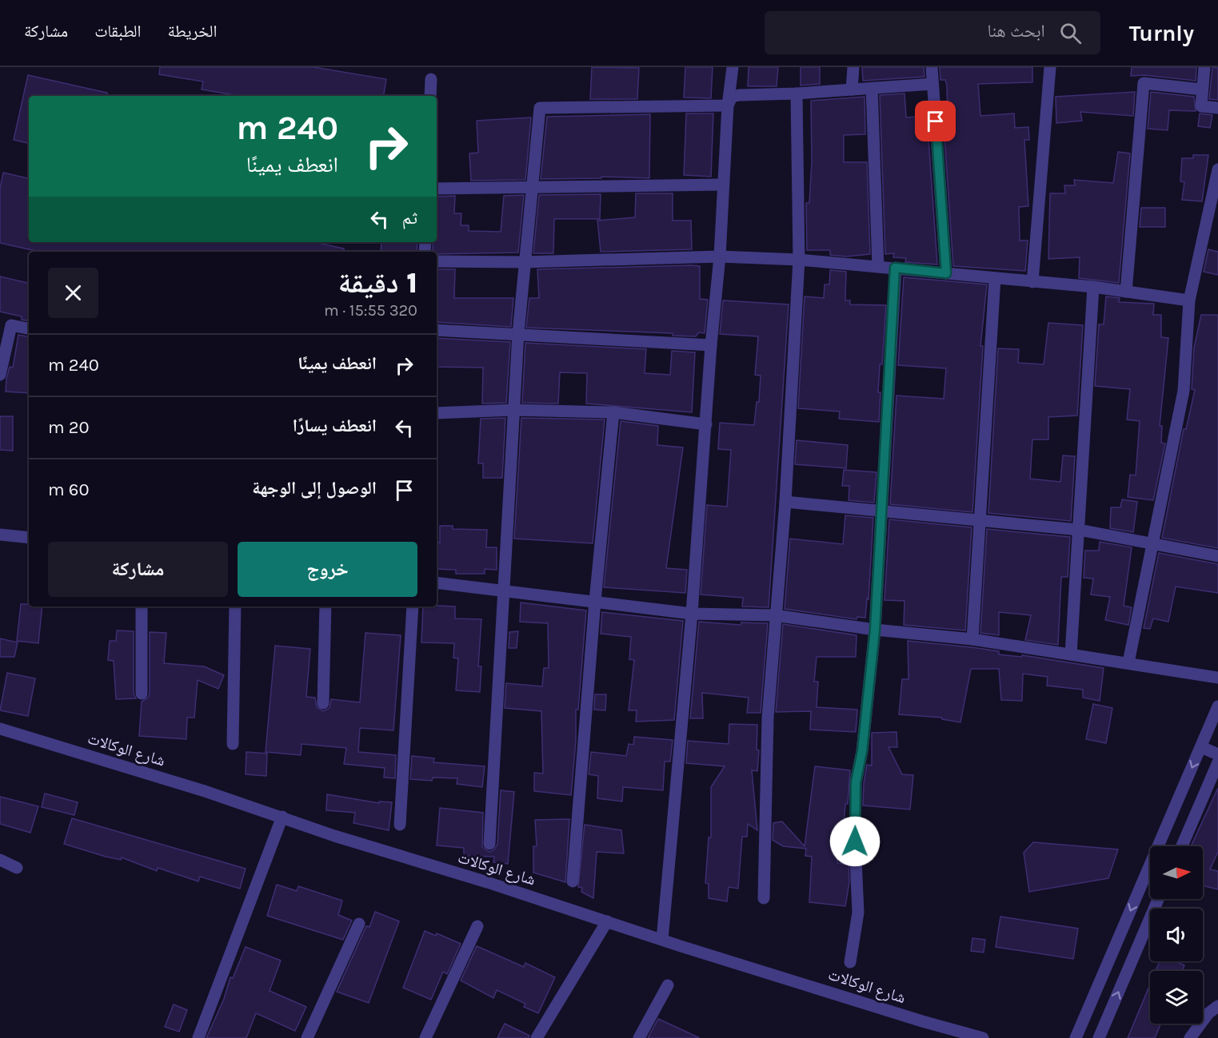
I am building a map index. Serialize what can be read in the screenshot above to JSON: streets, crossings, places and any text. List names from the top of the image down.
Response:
{
  "streets": {
    "street": ["شارع الوكالات"]
  },
  "north": "right",
  "page": {
    "header": "Turnly",
    "search": "ابحث هنا",
    "nav": ["الخريطة", "الطبقات", "مشاركة"],
    "turn": ["240 m", "انعطف يمينًا"],
    "then": "ثم",
    "heading": ["1 دقيقة", "320 m · 15:55"],
    "list": [
      {
        "name": "انعطف يمينًا",
        "value": "240 m"
      },
      {
        "name": "انعطف يسارًا",
        "value": "20 m"
      },
      {
        "name": "الوصول إلى الوجهة",
        "value": "60 m"
      }
    ],
    "buttons": ["خروج", "مشاركة"]
  }
}
